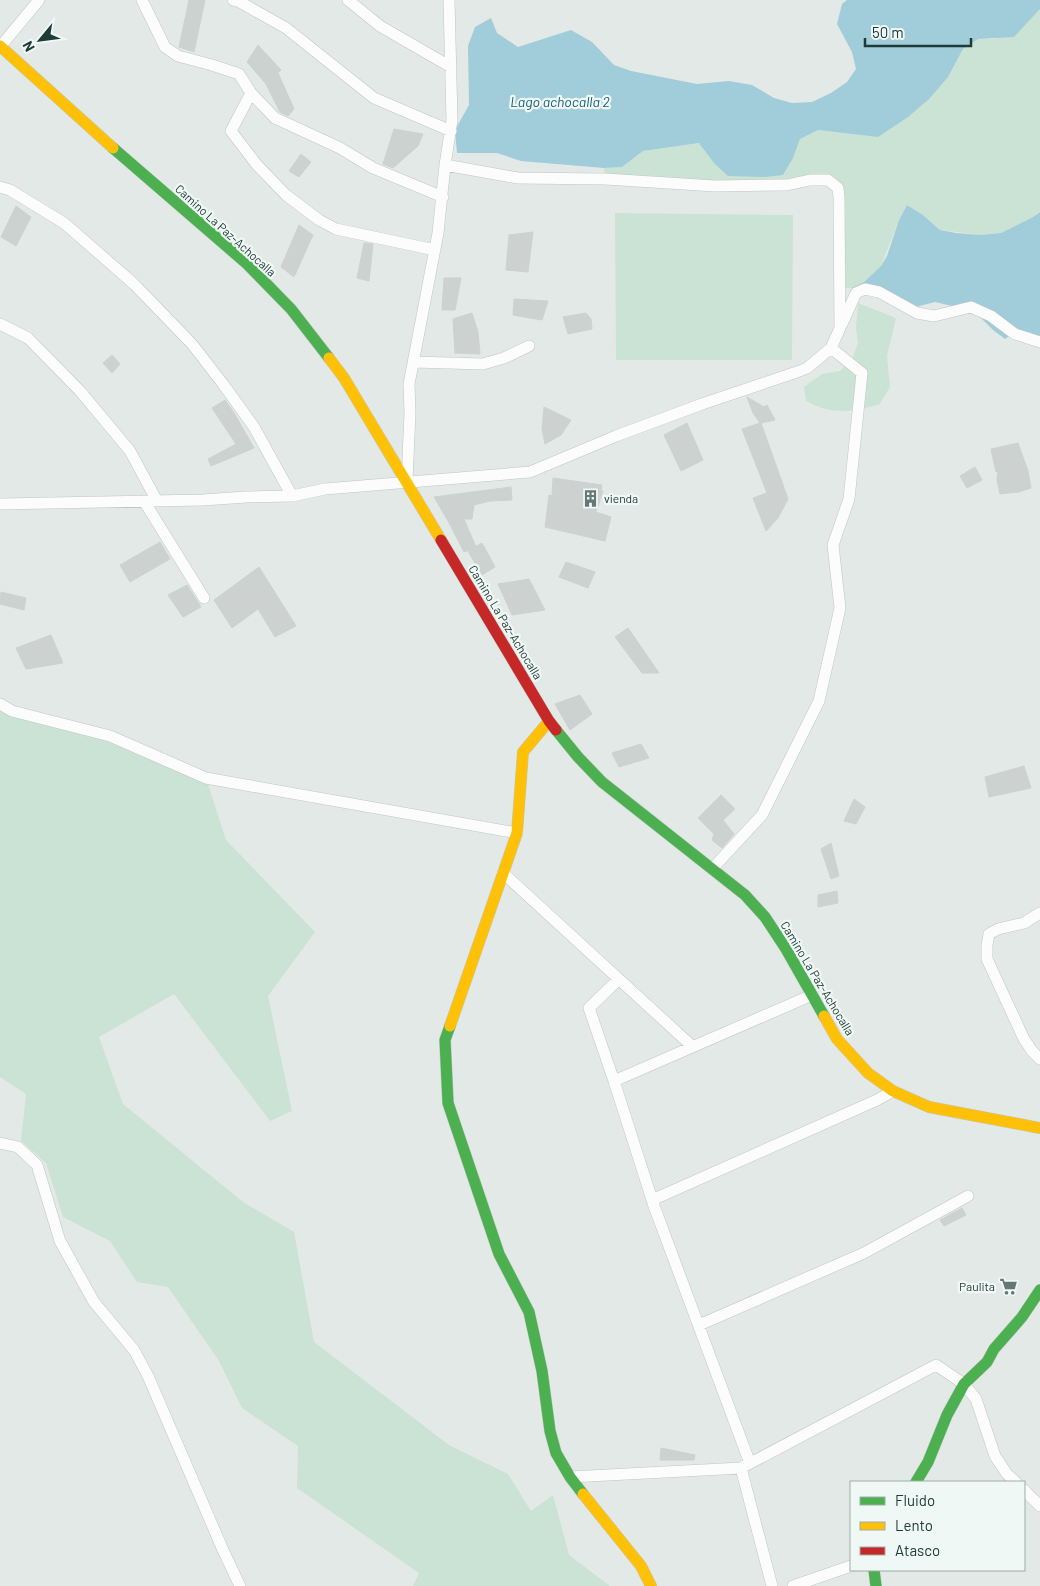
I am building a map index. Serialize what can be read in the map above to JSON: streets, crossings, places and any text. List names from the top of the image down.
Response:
{
  "streets": {
    "main road": ["Camino La Paz-Achocalla"]
  },
  "water": ["Lago achocalla 2"],
  "places": {
    "building": ["vienda"],
    "supermarket": ["Paulita"]
  },
  "legend": ["Fluido", "Lento", "Atasco"],
  "scale_bar": "50 m",
  "north": "bottom left"
}
